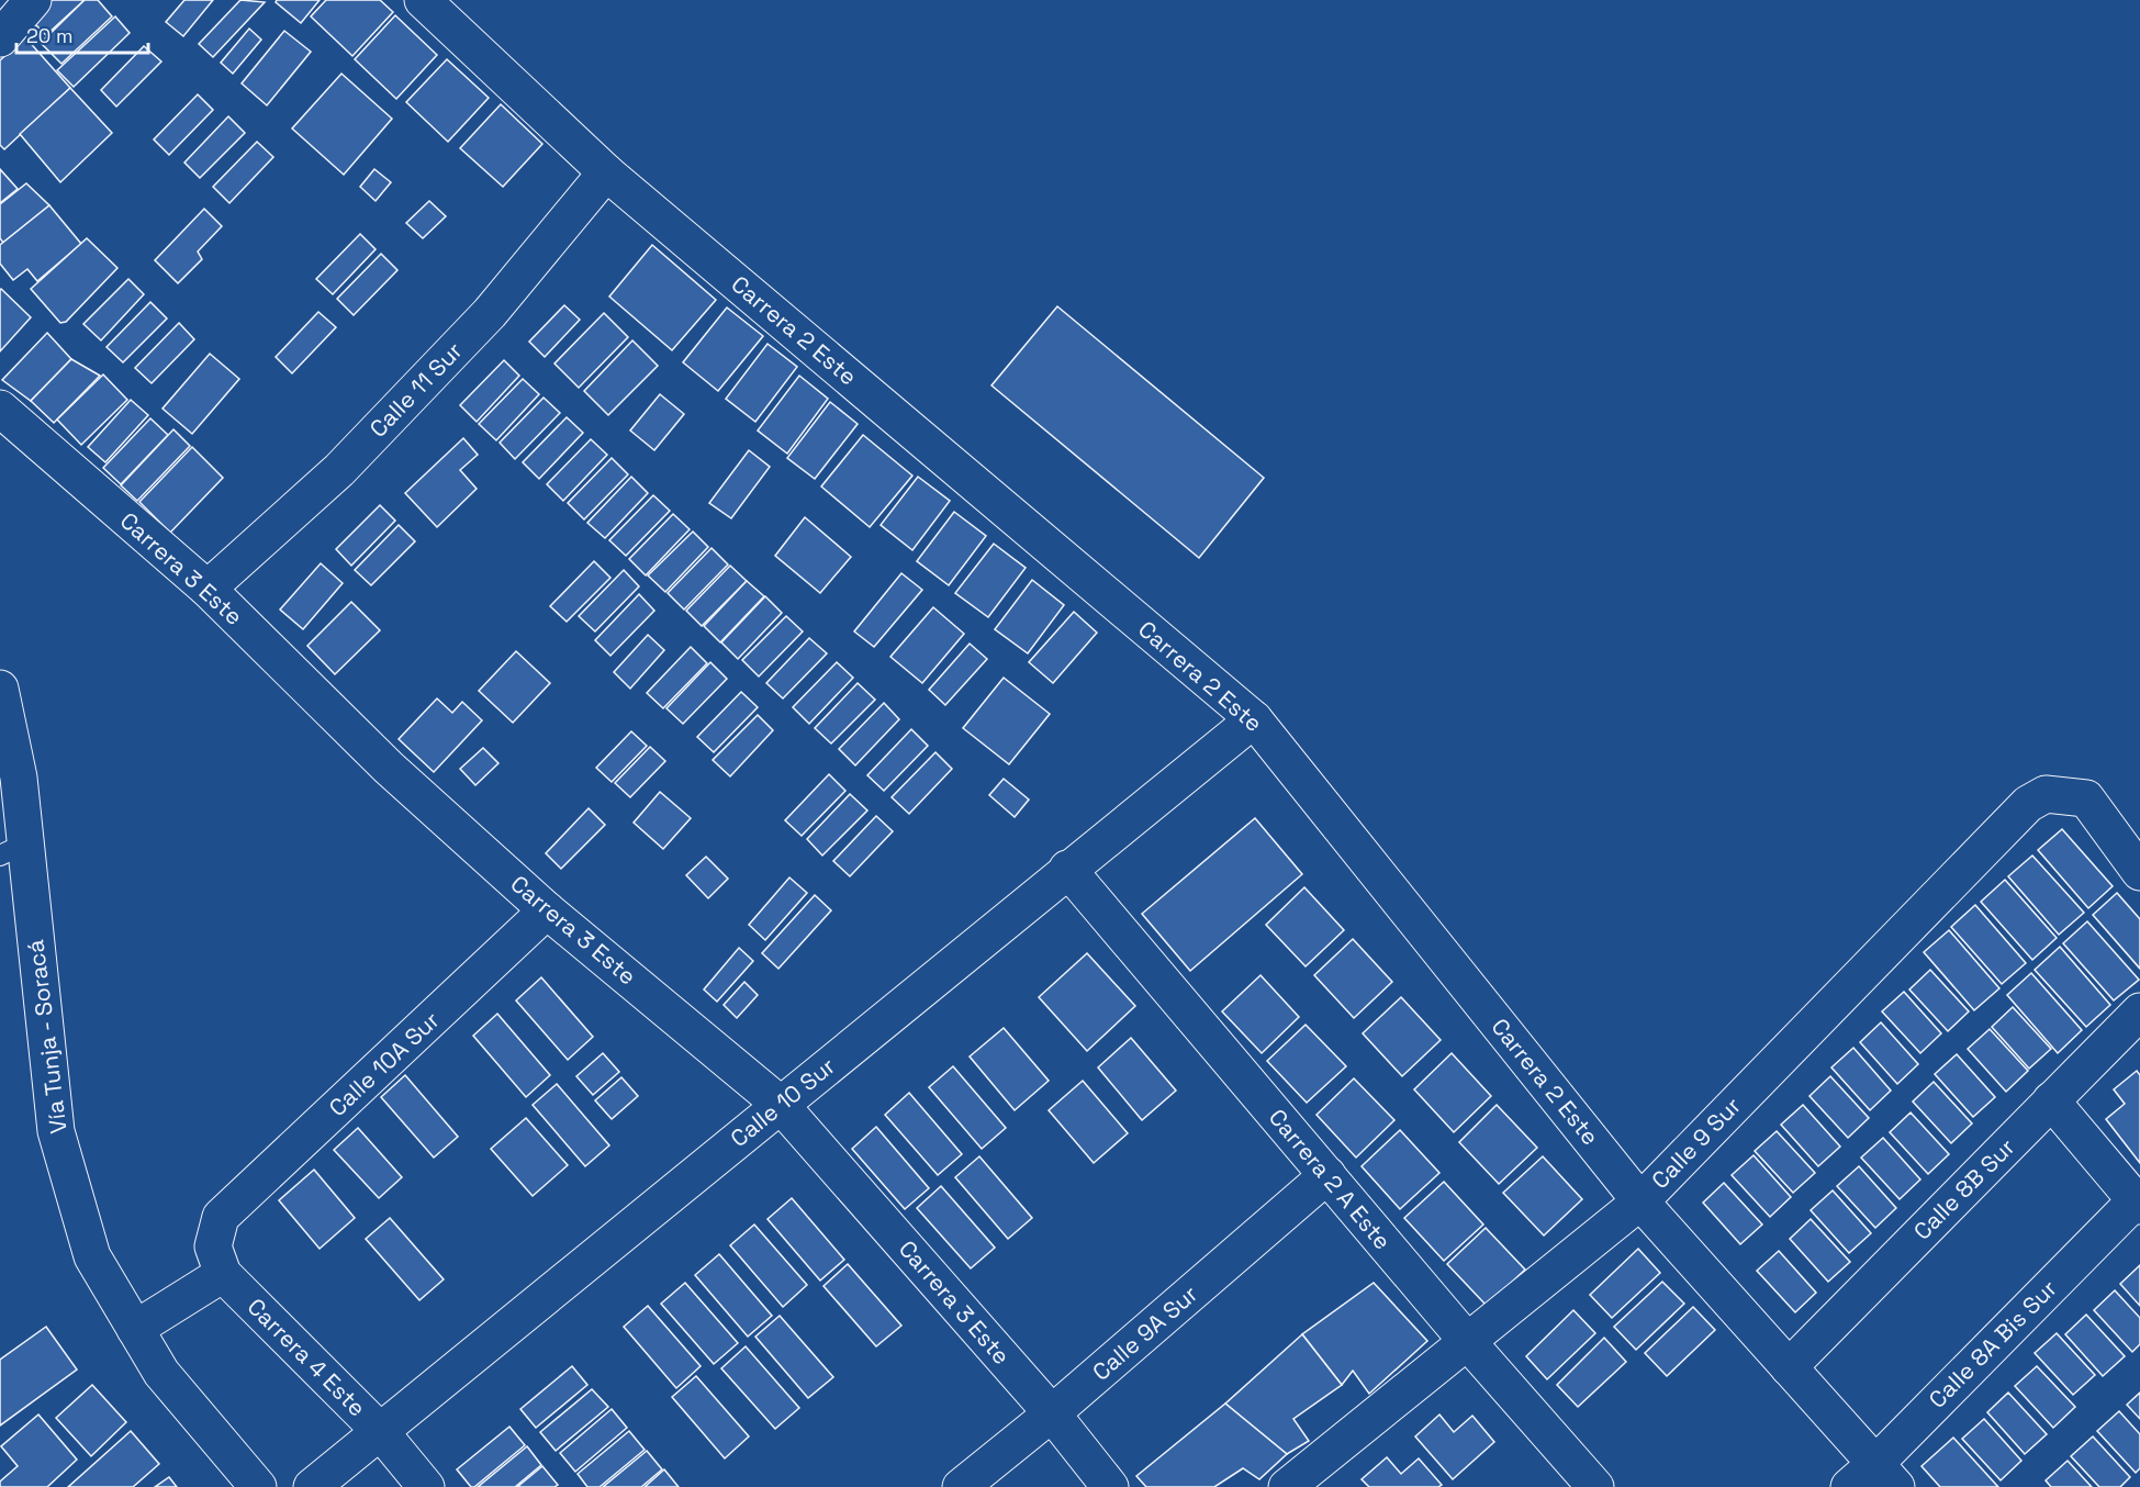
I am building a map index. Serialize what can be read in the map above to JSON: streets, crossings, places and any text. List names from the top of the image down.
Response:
{
  "streets": {
    "street": [
      "Carrera 2 Este",
      "Calle 11 Sur",
      "Carrera 3 Este",
      "Vía Tunja - Soracá",
      "Calle 10A Sur",
      "Calle 10 Sur",
      "Calle 9 Sur",
      "Carrera 2 A Este",
      "Calle 8B Sur",
      "Calle 9A Sur",
      "Calle 8A Bis Sur",
      "Carrera 4 Este"
    ]
  },
  "crossings": [
    ["Carrera 2 Este", "Calle 11 Sur"],
    ["Carrera 2 Este", "Calle 10 Sur"],
    ["Carrera 2 Este", "Calle 9 Sur"],
    ["Carrera 2 Este", "Calle 8B Sur"],
    ["Carrera 2 Este", "Calle 8A Bis Sur"],
    ["Calle 11 Sur", "Carrera 3 Este"],
    ["Carrera 3 Este", "Calle 10A Sur"],
    ["Carrera 3 Este", "Calle 10 Sur"],
    ["Carrera 3 Este", "Calle 9A Sur"],
    ["Calle 10A Sur", "Carrera 4 Este"],
    ["Calle 10 Sur", "Carrera 2 A Este"],
    ["Calle 10 Sur", "Carrera 4 Este"],
    ["Calle 9 Sur", "Carrera 2 A Este"],
    ["Carrera 2 A Este", "Calle 9A Sur"]
  ],
  "scale_bar": "20 m"
}
